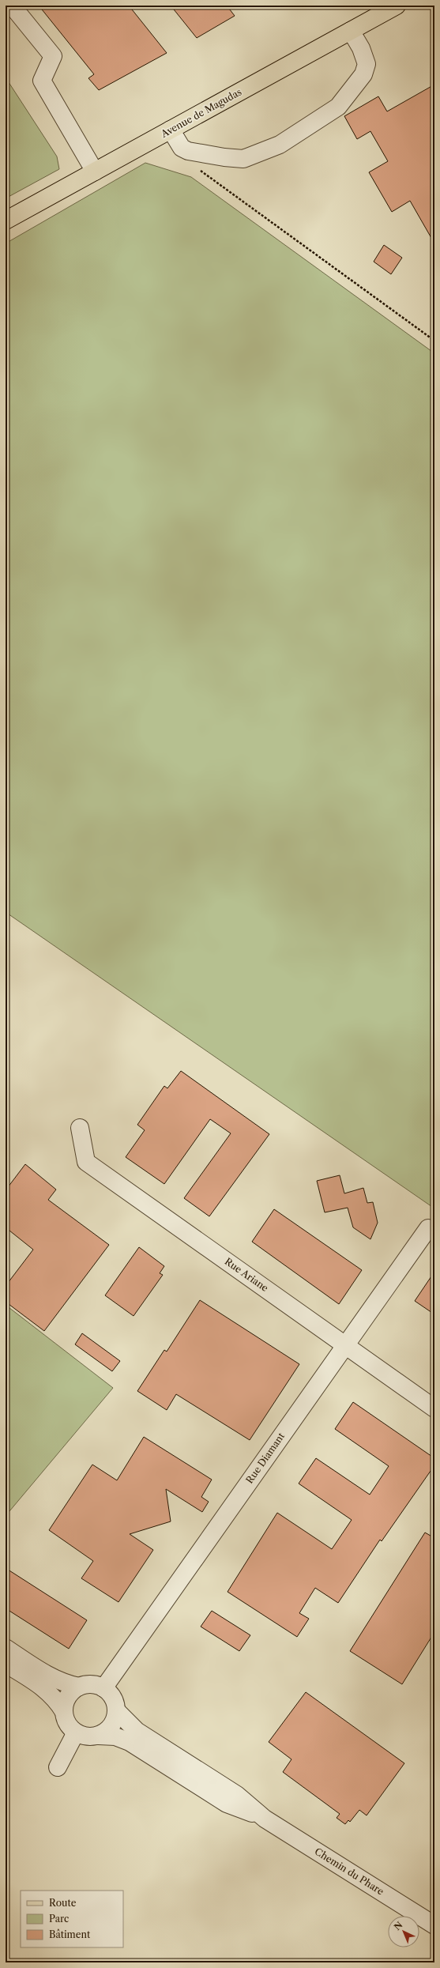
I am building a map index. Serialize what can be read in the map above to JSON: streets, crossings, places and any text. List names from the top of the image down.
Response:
{
  "streets": {
    "main road": ["Avenue de Magudas"],
    "street": ["Rue Ariane", "Rue Diamant", "Chemin du Phare"]
  },
  "crossings": [
    ["Rue Ariane", "Rue Diamant"],
    ["Rue Diamant", "Chemin du Phare"]
  ],
  "legend": ["Route", "Parc", "Bâtiment"],
  "north": "top left"
}
